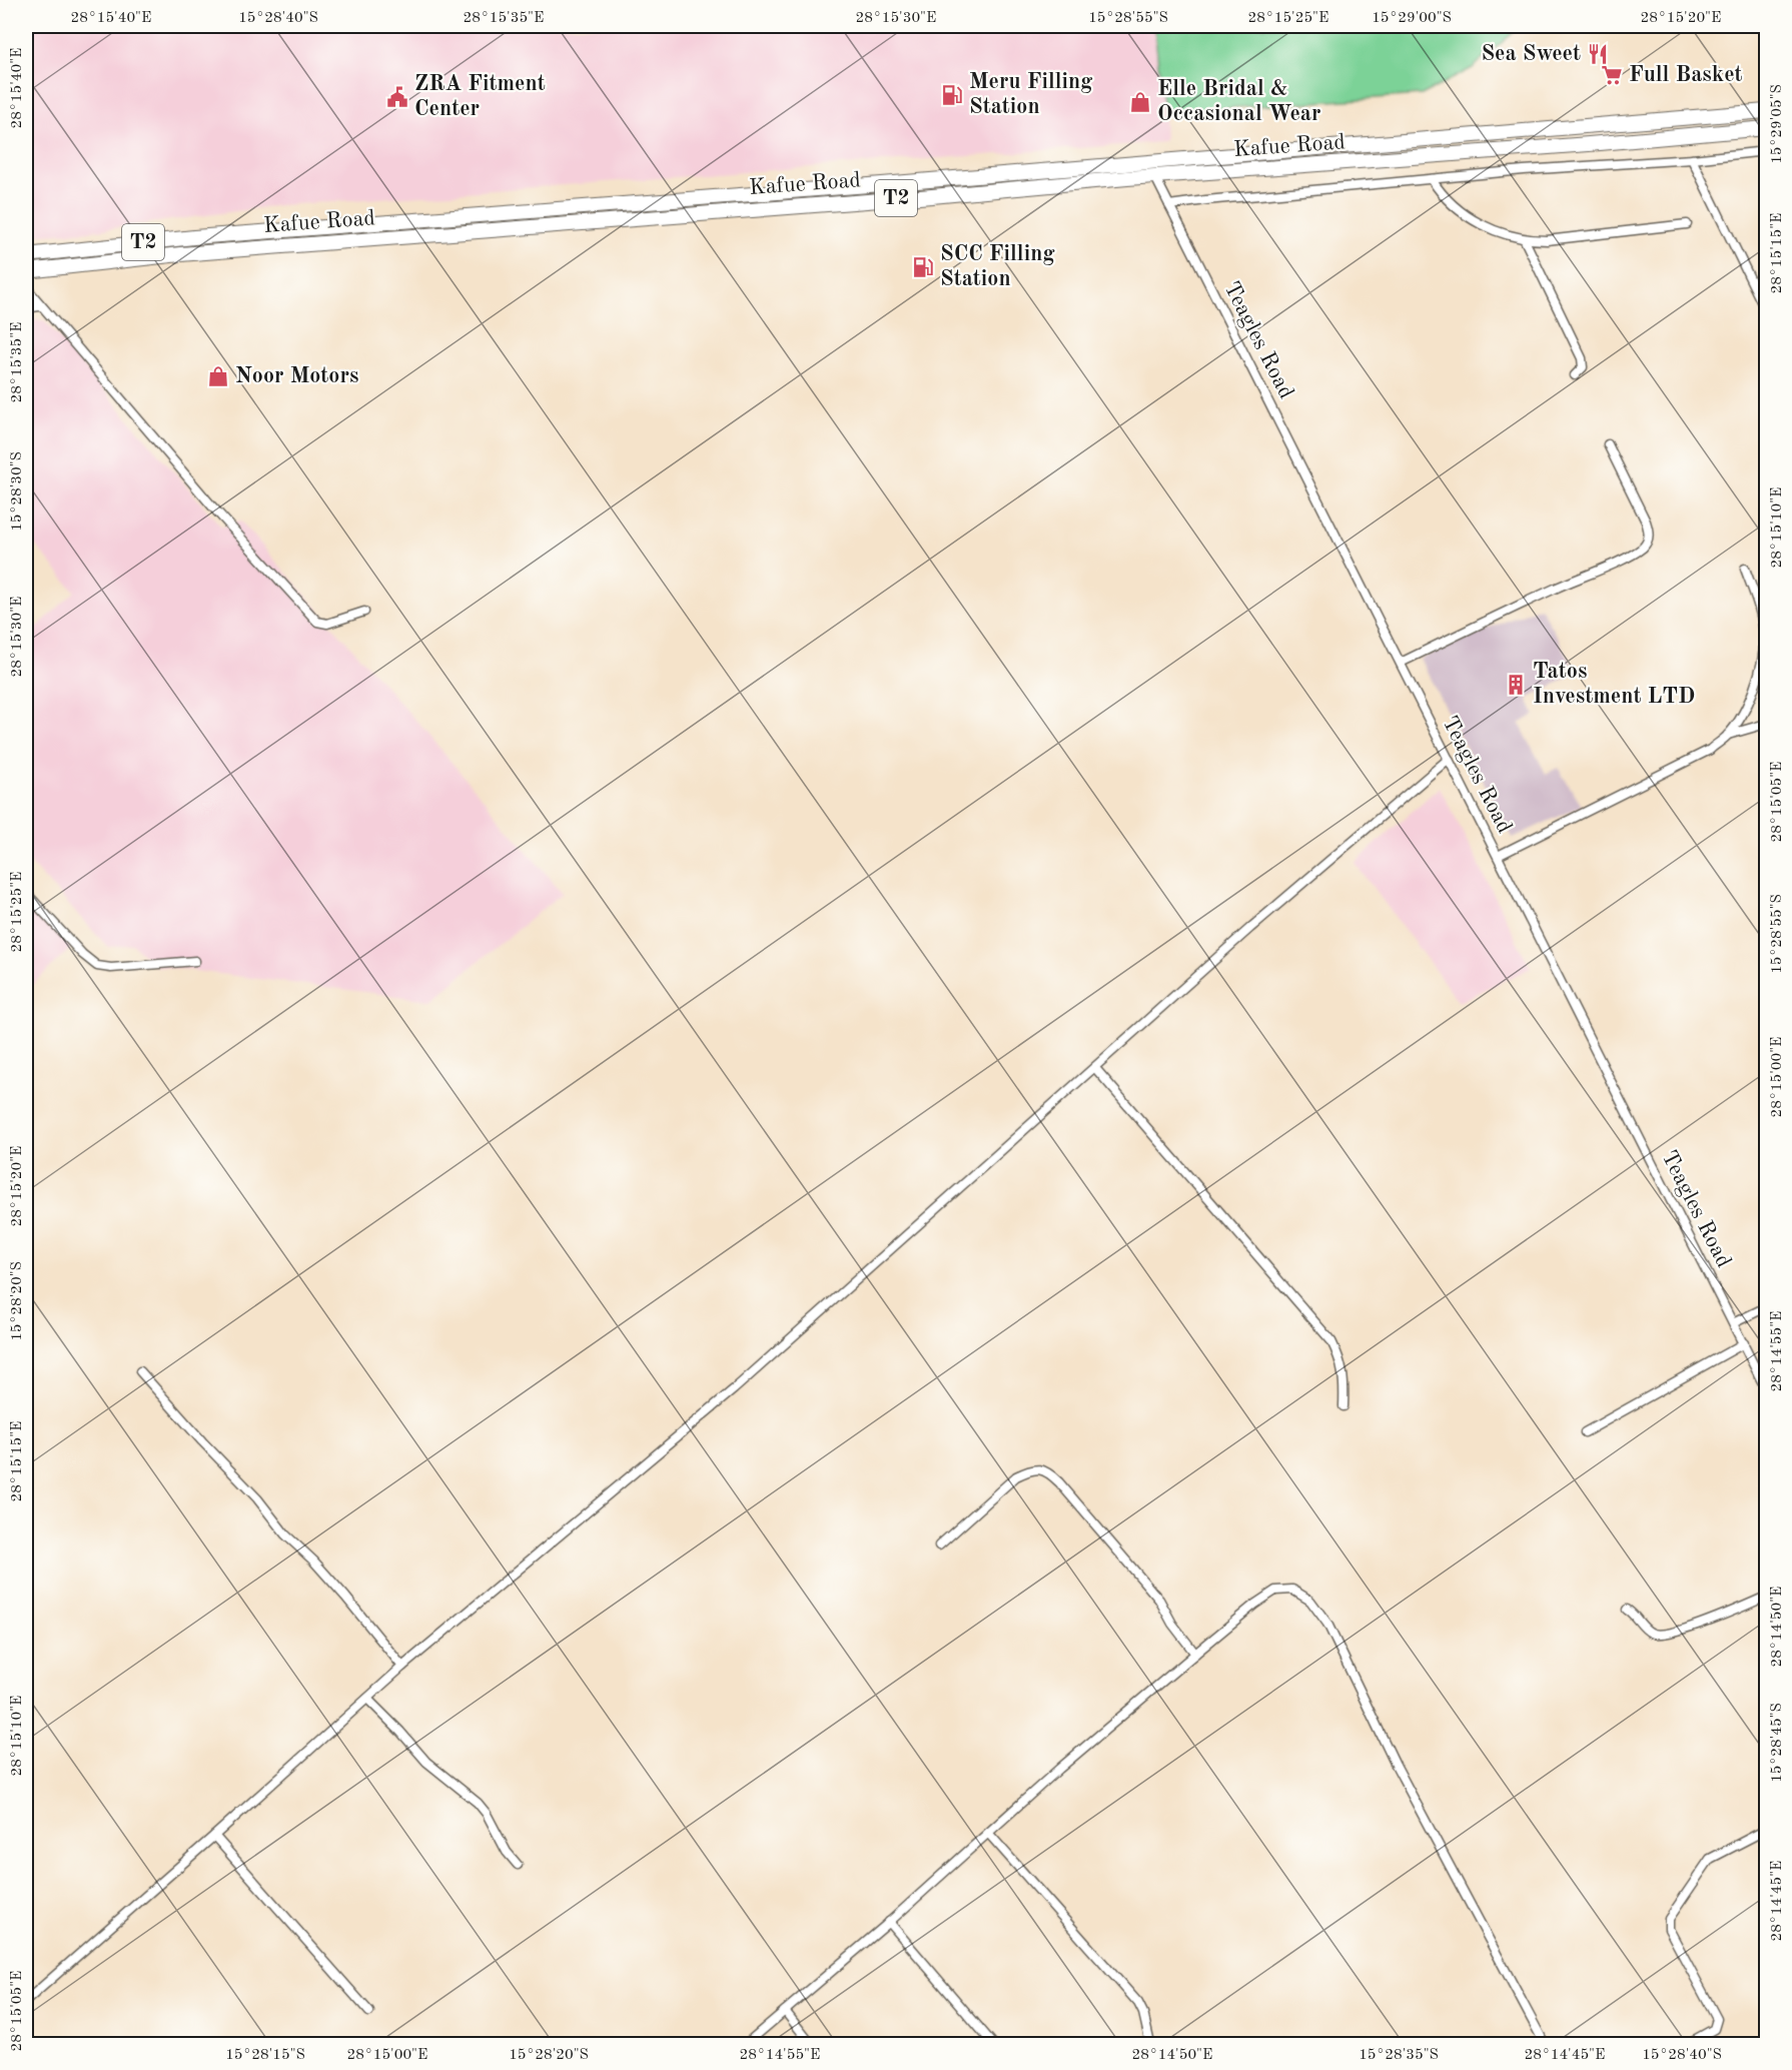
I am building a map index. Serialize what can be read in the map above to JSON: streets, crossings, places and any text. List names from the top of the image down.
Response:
{
  "streets": {
    "main road": ["Kafue Road", "T2"],
    "street": ["Teagles Road"]
  },
  "crossings": [
    ["Kafue Road", "Teagles Road"]
  ],
  "places": {
    "restaurant": ["Sea Sweet"],
    "supermarket": ["Full Basket"],
    "fuel station": ["Meru Filling Station", "SCC Filling Station"],
    "public building": ["ZRA Fitment Center"],
    "shop": ["Elle Bridal & Occasional Wear", "Noor Motors"],
    "building": ["Tatos Investment LTD"]
  },
  "coordinates": [
    "28°15'40\"E",
    "15°28'40\"S",
    "28°15'35\"E",
    "28°15'30\"E",
    "15°28'55\"S",
    "28°15'25\"E",
    "15°29'00\"S",
    "28°15'20\"E",
    "15°29'05\"S",
    "28°15'15\"E",
    "15°28'30\"S",
    "28°15'10\"E",
    "28°15'05\"E",
    "28°15'00\"E",
    "15°28'20\"S",
    "28°14'55\"E",
    "28°14'50\"E",
    "15°28'45\"S",
    "28°14'45\"E",
    "15°28'15\"S",
    "15°28'35\"S"
  ]
}
